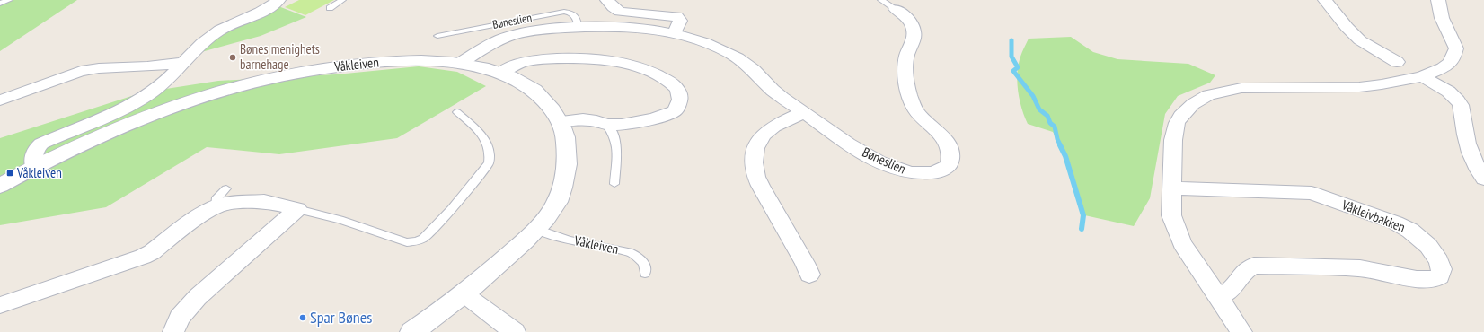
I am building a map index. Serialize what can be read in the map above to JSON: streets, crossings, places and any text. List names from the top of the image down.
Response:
{
  "streets": {
    "street": ["Bøneslien", "Våkleiven", "Våkleivbakken"]
  },
  "crossings": [
    ["Bøneslien", "Våkleiven"]
  ],
  "places": {
    "other": ["Bønes menighets barnehage", "Spar Bønes"],
    "transit": ["Våkleiven"]
  }
}
